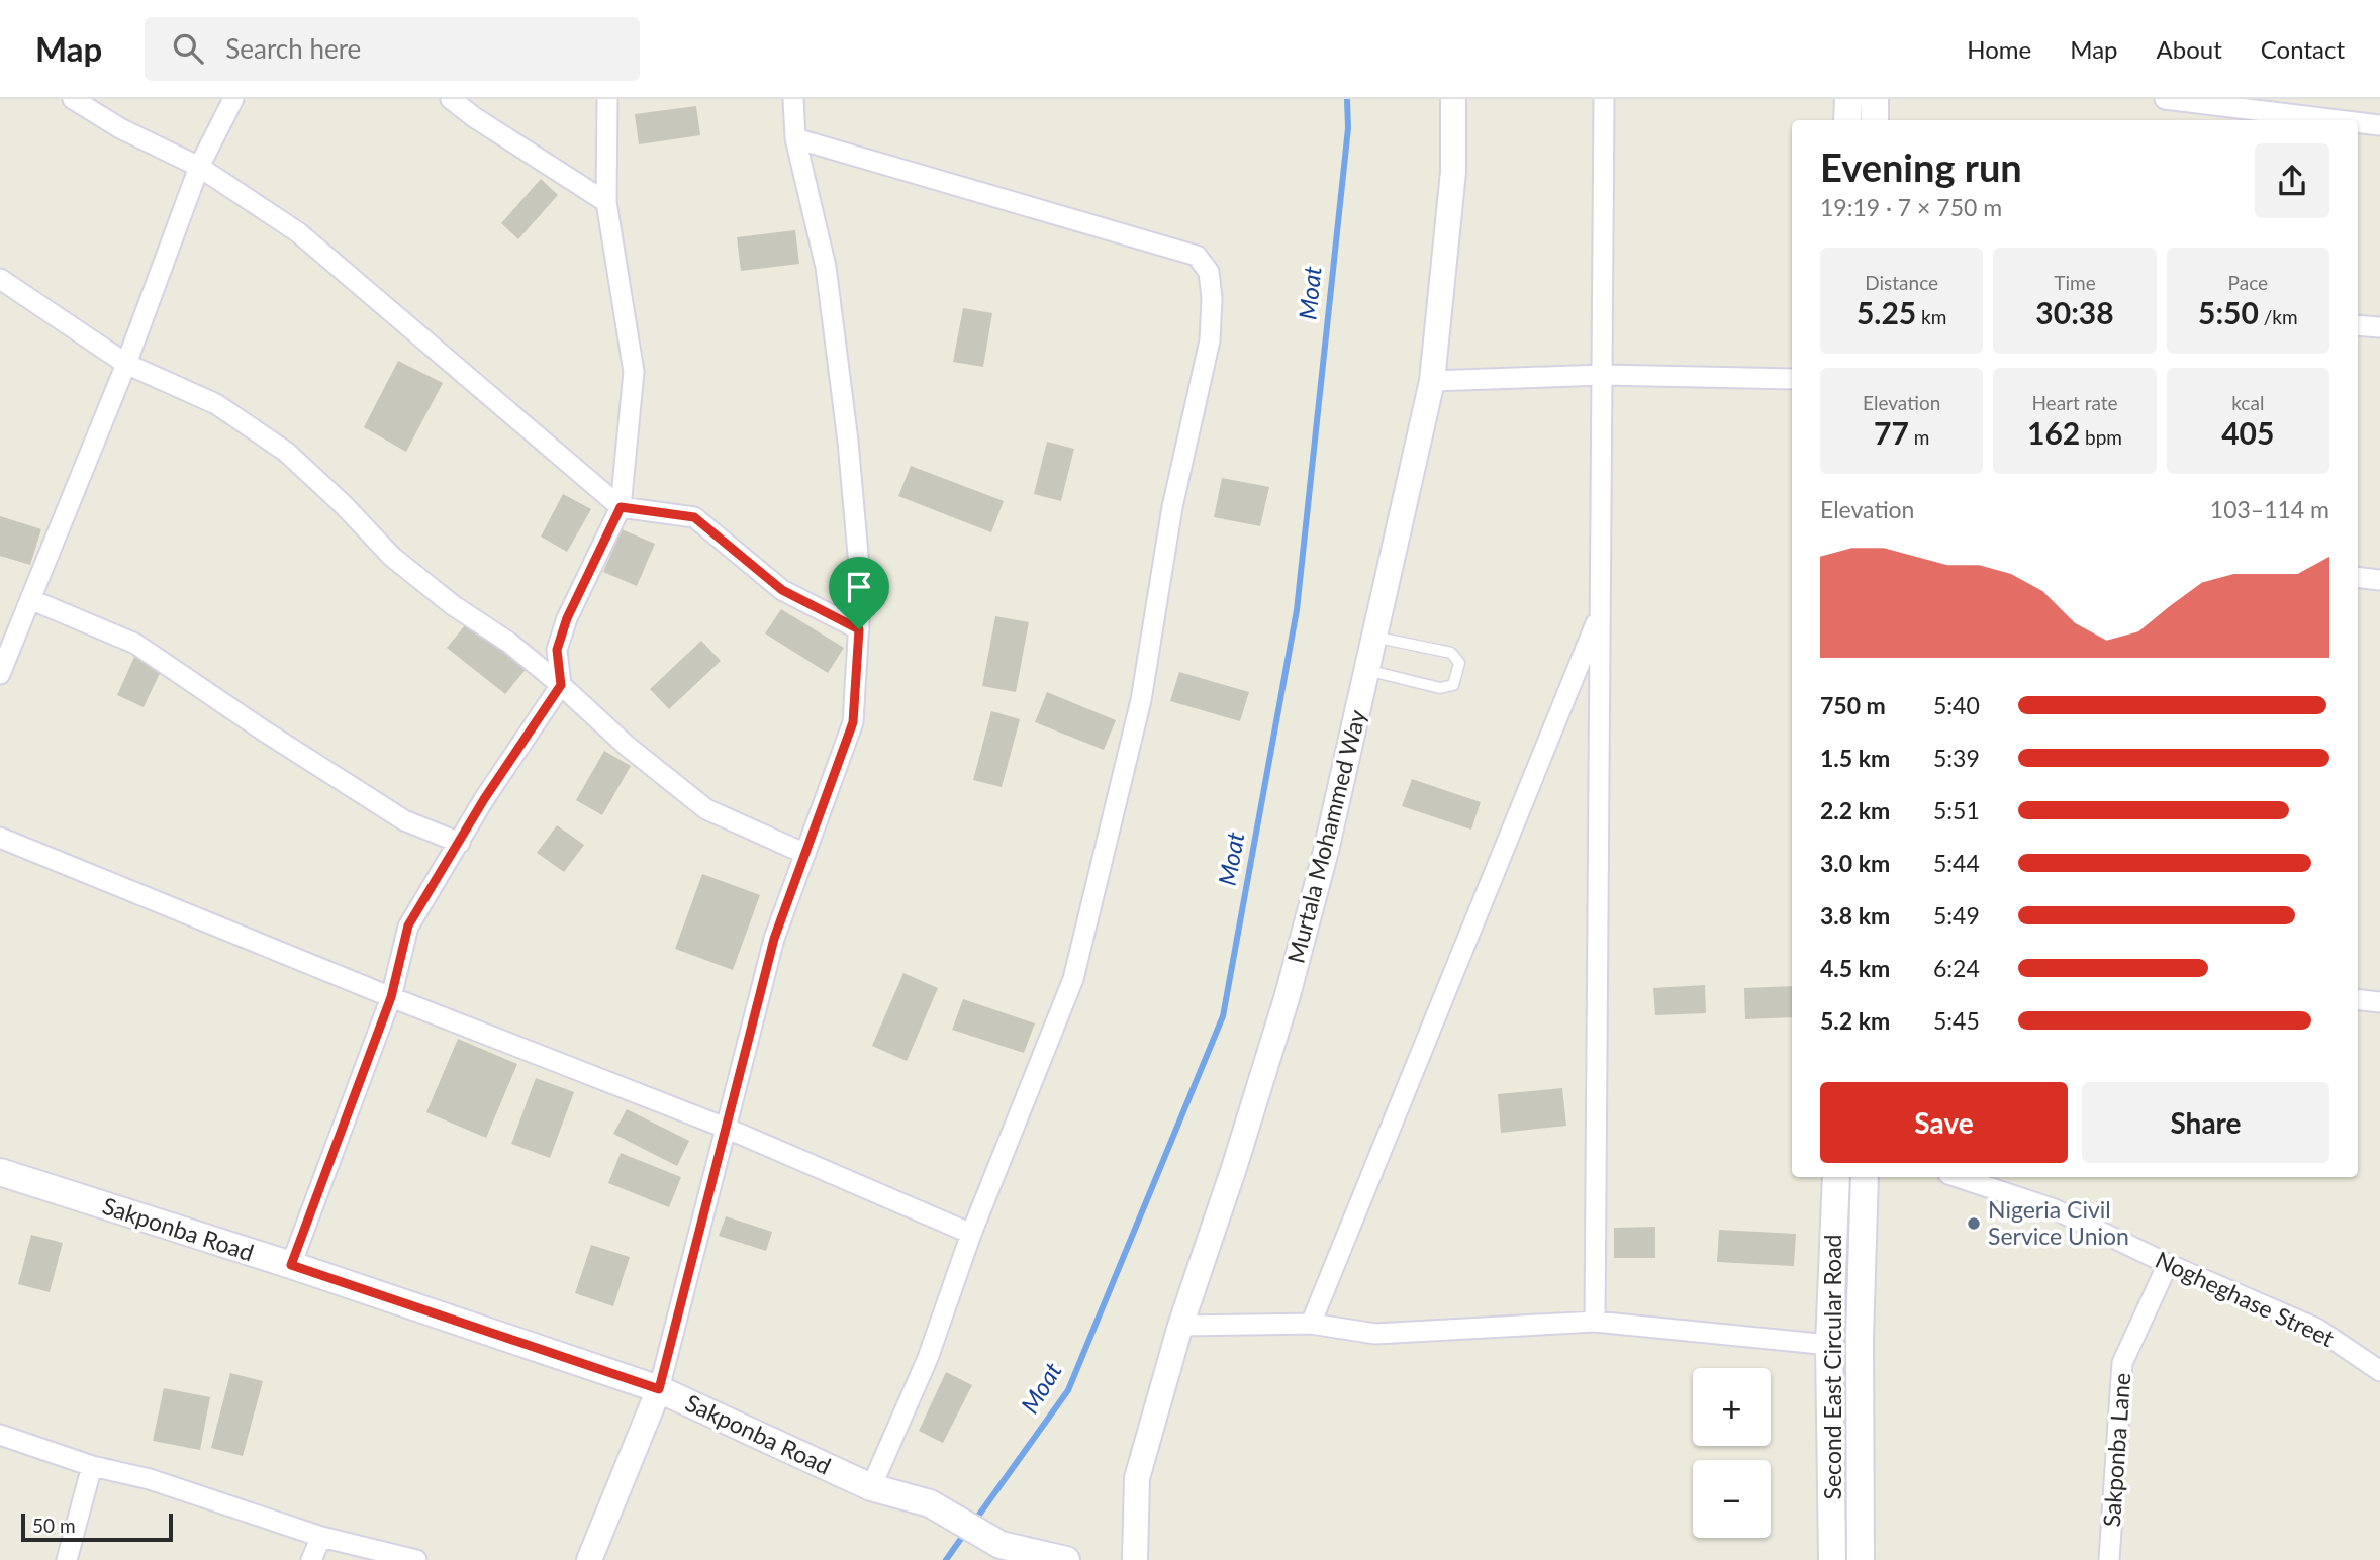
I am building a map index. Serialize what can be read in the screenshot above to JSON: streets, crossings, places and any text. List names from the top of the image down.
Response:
{
  "streets": {
    "main road": ["Sakponba Road", "Second East Circular Road"],
    "street": ["Murtala Mohammed Way", "Nogheghase Street", "Sakponba Lane"]
  },
  "crossings": [
    ["Nogheghase Street", "Sakponba Lane"]
  ],
  "water": ["Moat"],
  "places": ["Nigeria Civil Service Union"],
  "scale_bar": "50 m",
  "page": {
    "header": "Map",
    "search": "Search here",
    "nav": [
      "Home",
      "Map",
      "About",
      "Contact"
    ],
    "heading": ["Evening run", "19:19 · 7 × 750 m"],
    "stats": [
      ["Distance", "5.25 km"],
      ["Time", "30:38"],
      ["Pace", "5:50 /km"],
      ["Elevation", "77 m"],
      ["Heart rate", "162 bpm"],
      ["kcal", "405"]
    ],
    "chart": ["Elevation", "103–114 m"],
    "list": [
      {
        "name": "750 m",
        "note": "5:40"
      },
      {
        "name": "1.5 km",
        "note": "5:39"
      },
      {
        "name": "2.2 km",
        "note": "5:51"
      },
      {
        "name": "3.0 km",
        "note": "5:44"
      },
      {
        "name": "3.8 km",
        "note": "5:49"
      },
      {
        "name": "4.5 km",
        "note": "6:24"
      },
      {
        "name": "5.2 km",
        "note": "5:45"
      }
    ],
    "buttons": ["Save", "Share"],
    "map_buttons": ["+", "−"],
    "scale": "50 m"
  }
}
